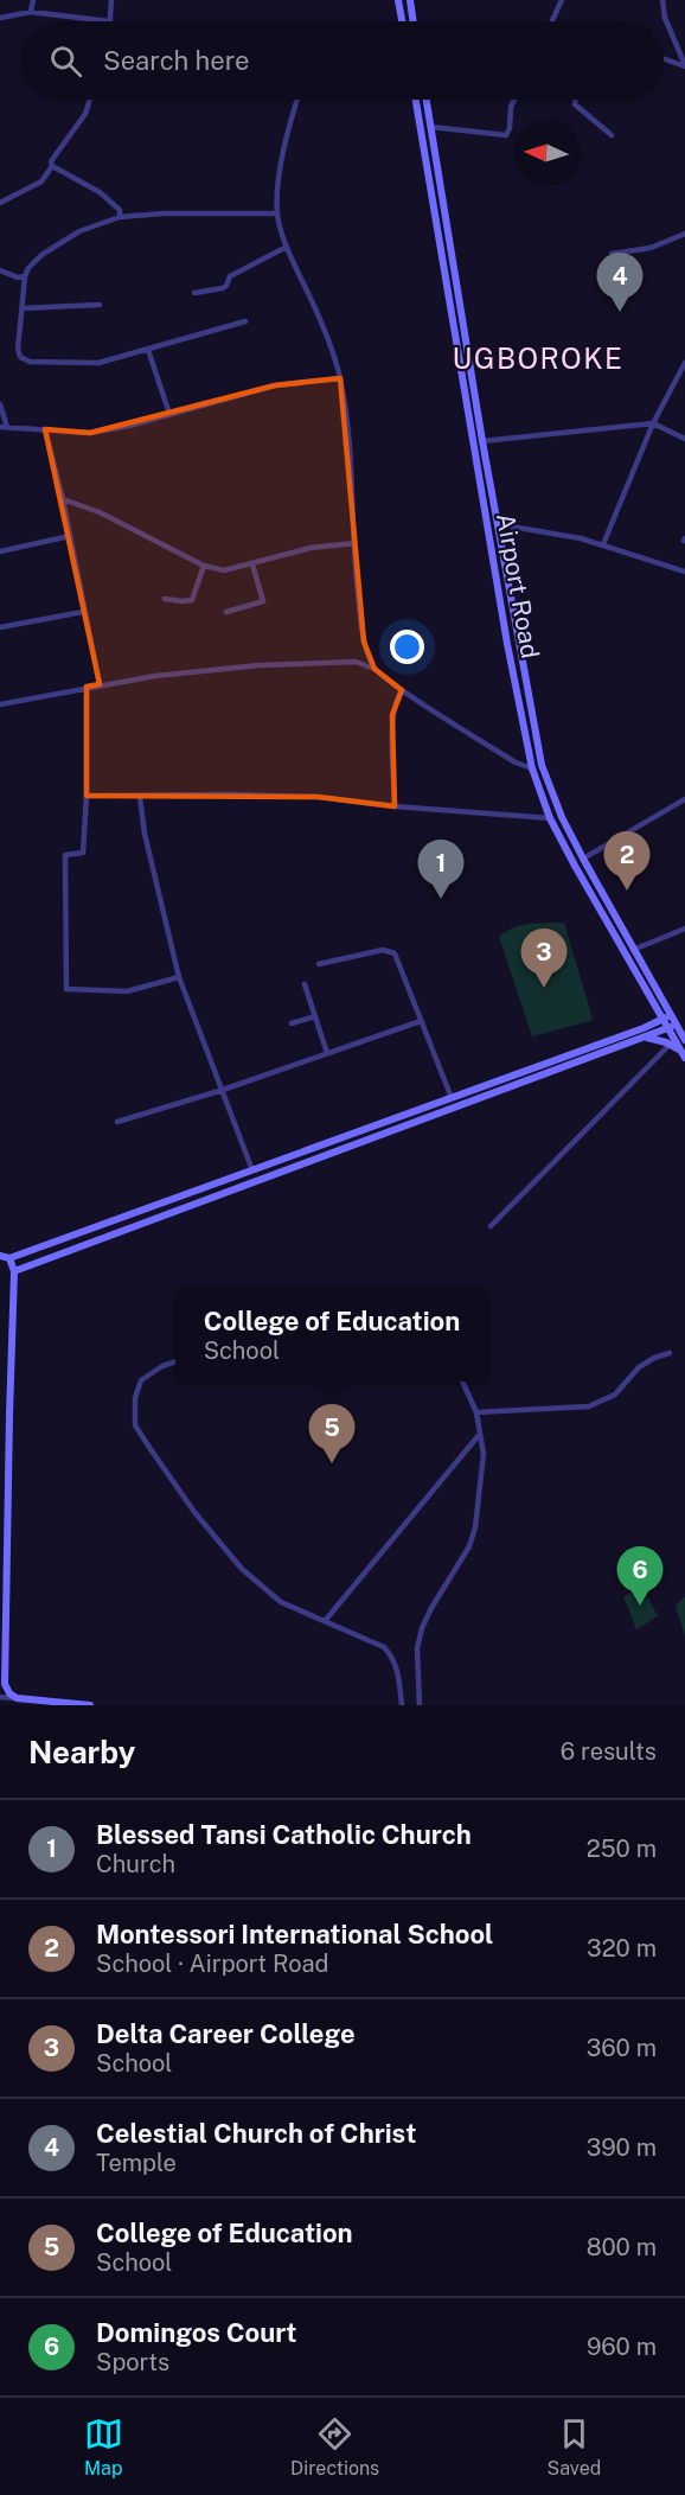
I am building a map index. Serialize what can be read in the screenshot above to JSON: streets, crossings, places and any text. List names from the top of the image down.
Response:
{
  "streets": {
    "main road": ["Airport Road"]
  },
  "districts": ["UGBOROKE"],
  "north": "left",
  "page": {
    "search": "Search here",
    "pins": [
      "4",
      "2",
      "1",
      "3",
      "5",
      "6"
    ],
    "popup": ["College of Education", "School"],
    "heading": ["Nearby", "6 results"],
    "list": [
      {
        "mark": "1",
        "name": "Blessed Tansi Catholic Church",
        "note": "Church",
        "value": "250 m"
      },
      {
        "mark": "2",
        "name": "Montessori International School",
        "note": "School · Airport Road",
        "value": "320 m"
      },
      {
        "mark": "3",
        "name": "Delta Career College",
        "note": "School",
        "value": "360 m"
      },
      {
        "mark": "4",
        "name": "Celestial Church of Christ",
        "note": "Temple",
        "value": "390 m"
      },
      {
        "mark": "5",
        "name": "College of Education",
        "note": "School",
        "value": "800 m"
      },
      {
        "mark": "6",
        "name": "Domingos Court",
        "note": "Sports",
        "value": "960 m"
      }
    ],
    "nav": ["Map", "Directions", "Saved"]
  }
}
